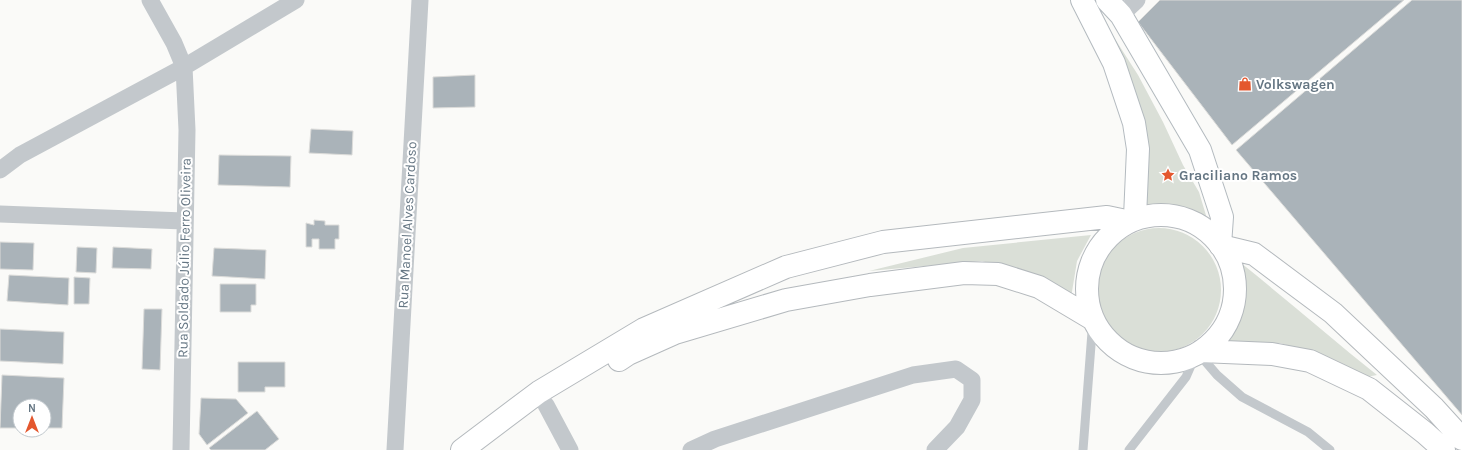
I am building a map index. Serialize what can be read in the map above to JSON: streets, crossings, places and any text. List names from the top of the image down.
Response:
{
  "streets": {
    "street": ["Rua Manoel Alves Cardoso", "Rua Soldado Júlio Ferro Oliveira"]
  },
  "places": {
    "shop": ["Volkswagen"],
    "place": ["Graciliano Ramos"]
  },
  "north": "top"
}
